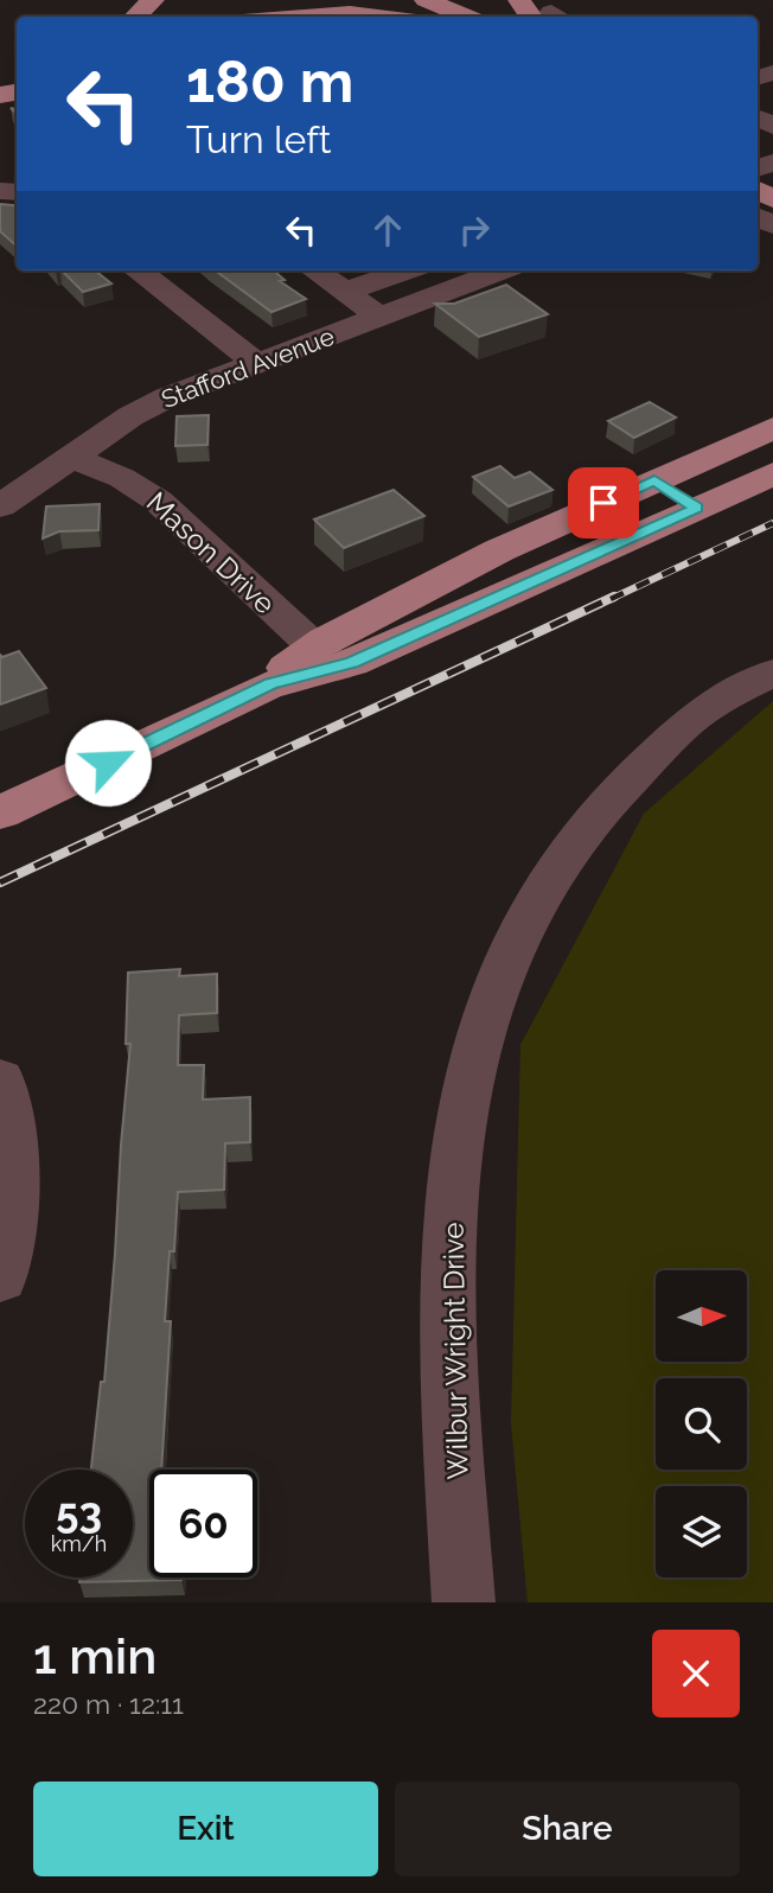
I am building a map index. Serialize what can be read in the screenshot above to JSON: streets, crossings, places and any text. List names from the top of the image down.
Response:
{
  "streets": {
    "street": ["Stafford Avenue", "Mason Drive", "Wilbur Wright Drive"]
  },
  "crossings": [
    ["Stafford Avenue", "Mason Drive"]
  ],
  "north": "right",
  "page": {
    "turn": ["180 m", "Turn left"],
    "speed": "53 km/h",
    "limit": "60",
    "heading": ["1 min", "220 m · 12:11"],
    "buttons": ["Exit", "Share"]
  }
}
